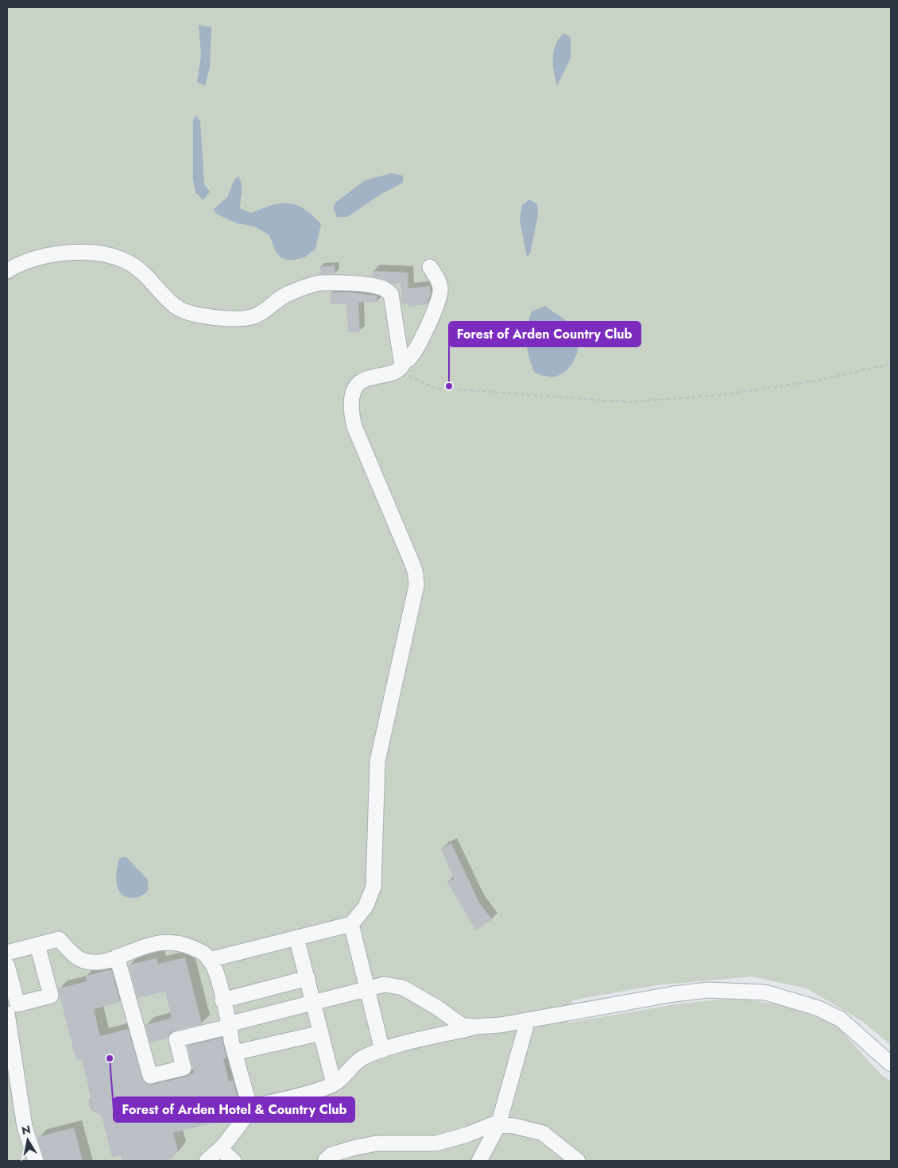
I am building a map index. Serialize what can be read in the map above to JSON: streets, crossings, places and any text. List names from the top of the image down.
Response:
{
  "places": ["Forest of Arden Country Club", "Forest of Arden Hotel & Country Club"],
  "north": "top"
}
